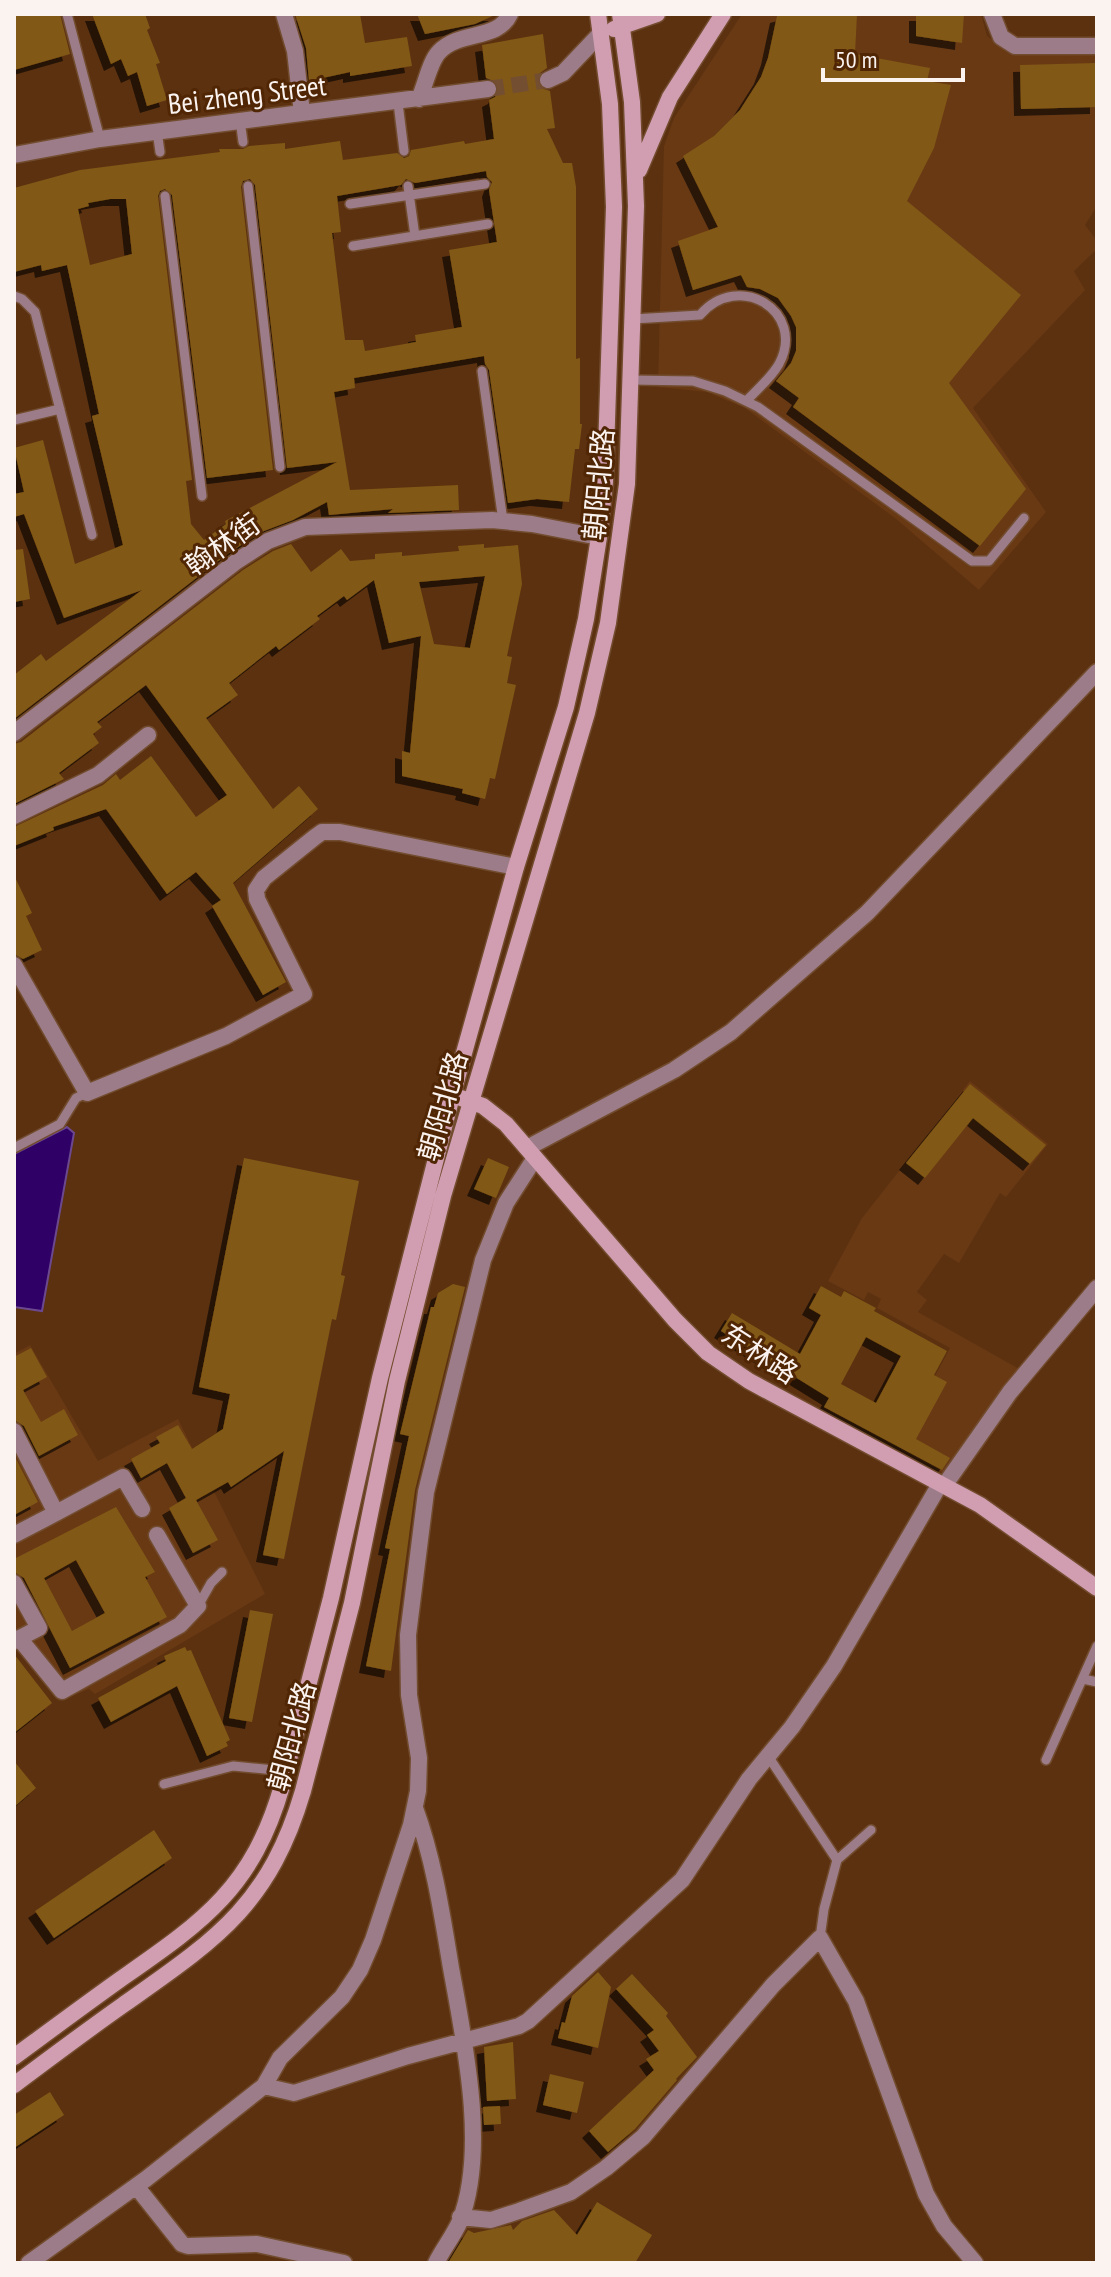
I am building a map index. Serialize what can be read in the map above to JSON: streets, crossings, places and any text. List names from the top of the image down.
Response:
{
  "streets": {
    "main road": ["朝阳北路", "东林路"],
    "street": ["Bei zheng Street", "翰林街"]
  },
  "crossings": [
    ["朝阳北路", "翰林街"],
    ["朝阳北路", "东林路"]
  ],
  "scale_bar": "50 m"
}
